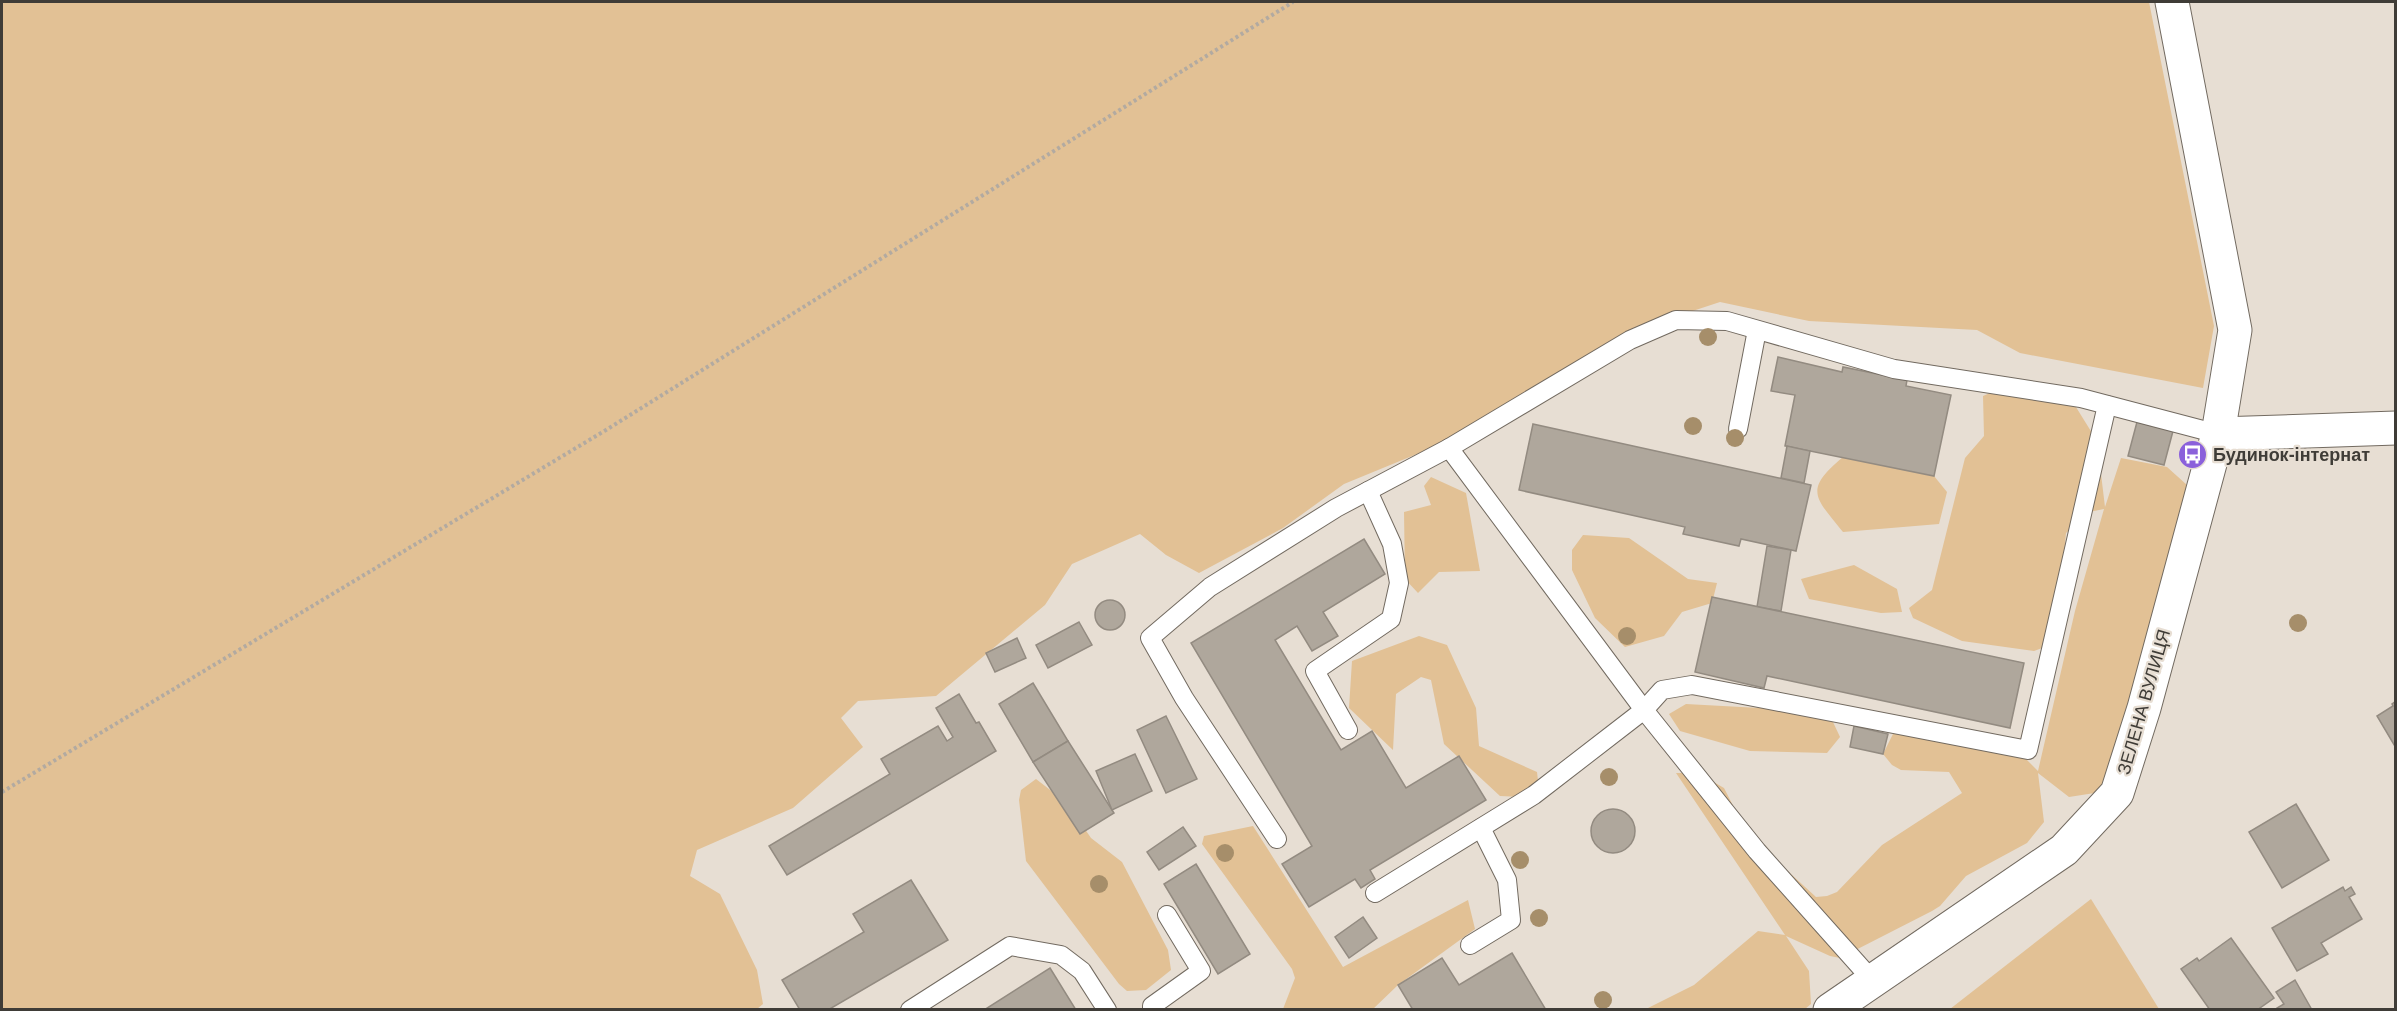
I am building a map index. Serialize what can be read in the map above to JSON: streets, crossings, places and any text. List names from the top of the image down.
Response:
{
  "streets": {
    "street": ["ЗЕЛЕНА ВУЛИЦЯ"]
  },
  "places": {
    "bus stop": ["Будинок-інтернат"]
  }
}
